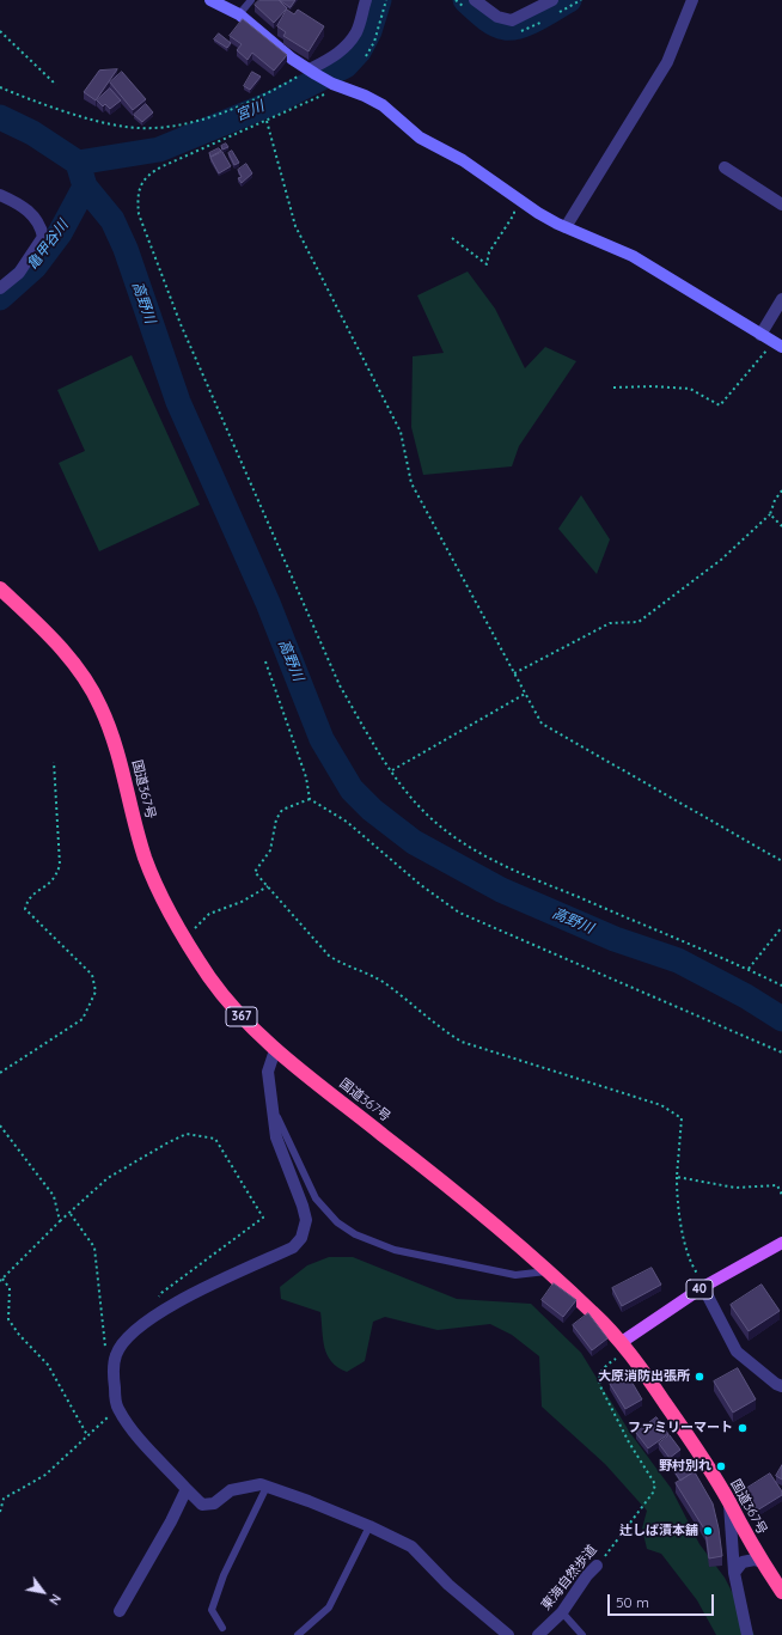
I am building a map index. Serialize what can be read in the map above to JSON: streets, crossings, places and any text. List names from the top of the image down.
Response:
{
  "streets": {
    "highway": ["国道367号", "367"],
    "main road": ["40"],
    "street": ["東海自然歩道"]
  },
  "crossings": [
    ["国道367号", "40"],
    ["国道367号", "東海自然歩道"],
    ["40", "東海自然歩道"]
  ],
  "water": ["宮川", "亀甲谷川", "高野川"],
  "places": [
    "大原消防出張所",
    "ファミリーマート",
    "野村別れ",
    "辻しば漬本舗"
  ],
  "scale_bar": "50 m",
  "north": "bottom right"
}
